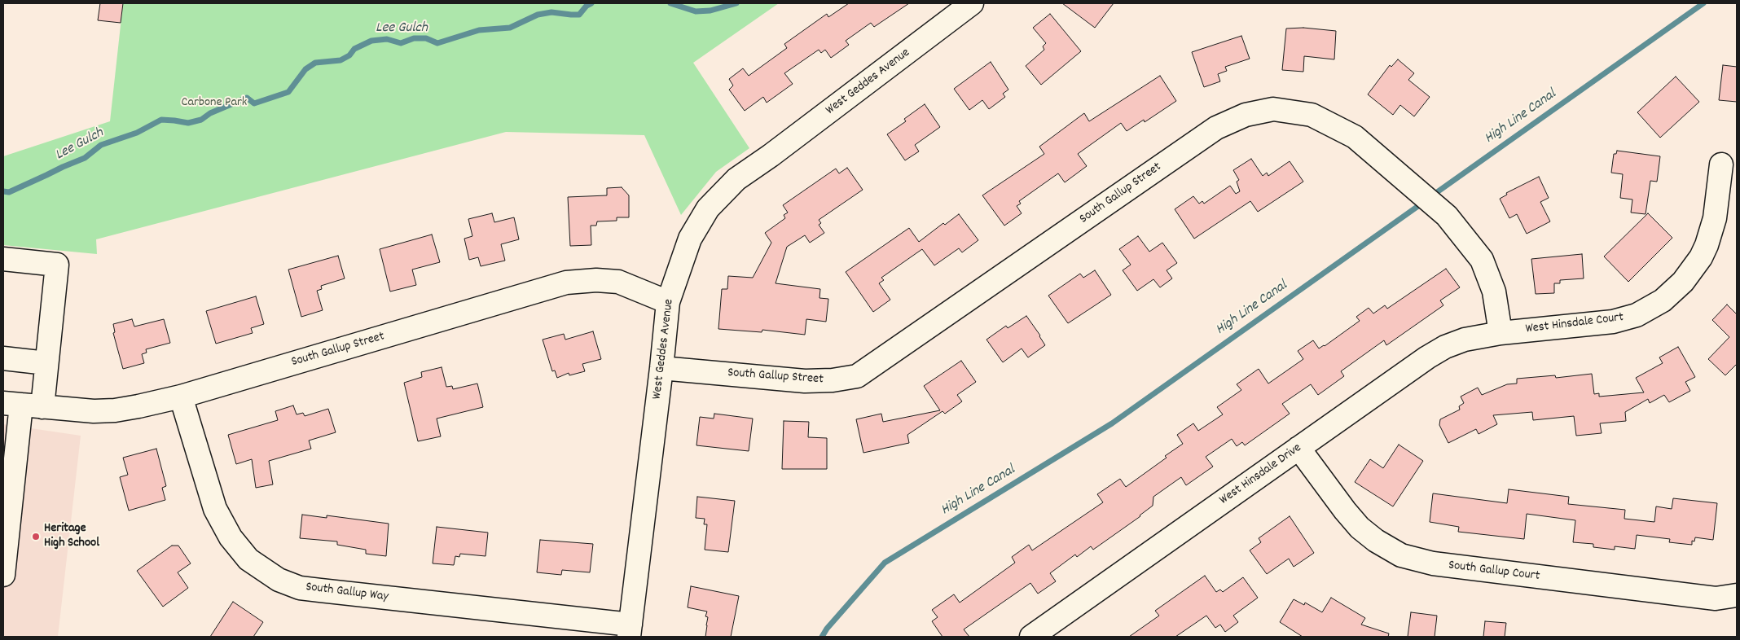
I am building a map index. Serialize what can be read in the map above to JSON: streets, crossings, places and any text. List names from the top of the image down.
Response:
{
  "streets": {
    "street": [
      "West Geddes Avenue",
      "South Gallup Street",
      "West Hinsdale Court",
      "West Hinsdale Drive",
      "South Gallup Court",
      "South Gallup Way"
    ]
  },
  "crossings": [
    ["West Geddes Avenue", "South Gallup Street"],
    ["West Geddes Avenue", "South Gallup Way"],
    ["South Gallup Street", "West Hinsdale Court"],
    ["South Gallup Street", "West Hinsdale Drive"],
    ["South Gallup Street", "South Gallup Way"],
    ["West Hinsdale Court", "West Hinsdale Drive"],
    ["West Hinsdale Drive", "South Gallup Court"]
  ],
  "water": ["Lee Gulch", "High Line Canal"],
  "parks": ["Carbone Park"],
  "places": ["Heritage High School"]
}
